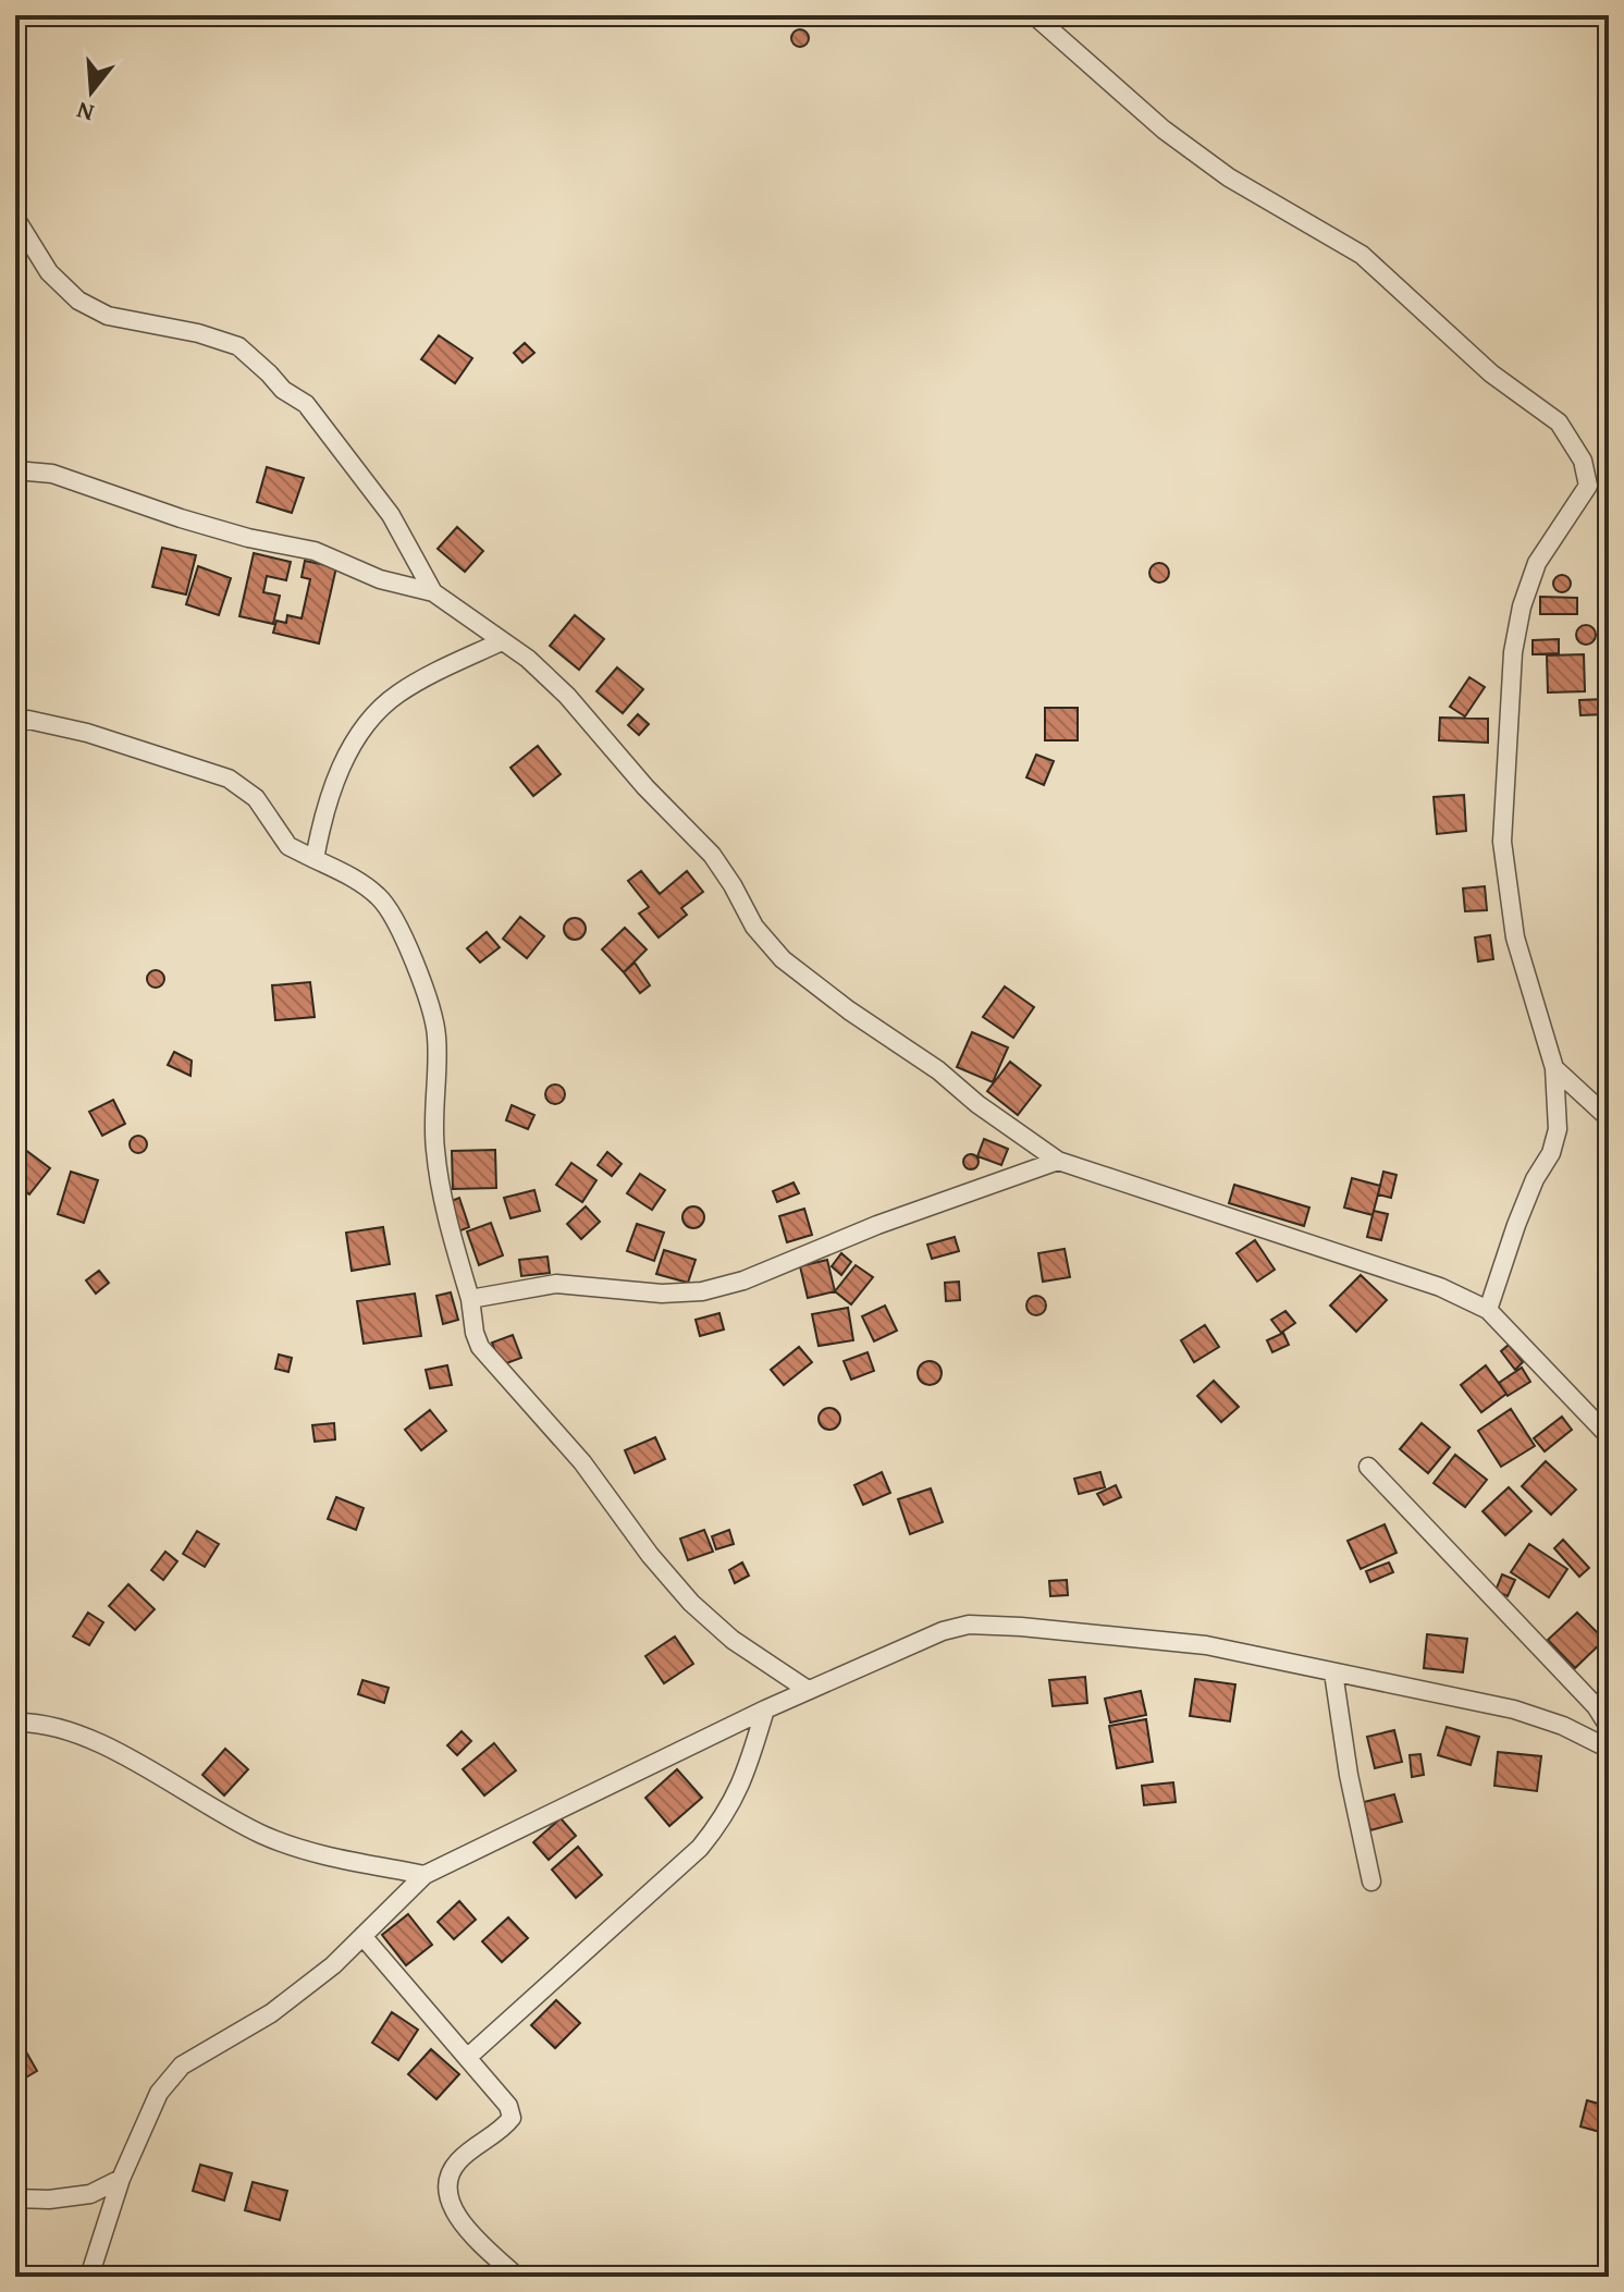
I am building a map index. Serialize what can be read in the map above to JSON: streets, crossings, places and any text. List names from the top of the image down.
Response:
{
  "north": "bottom"
}
